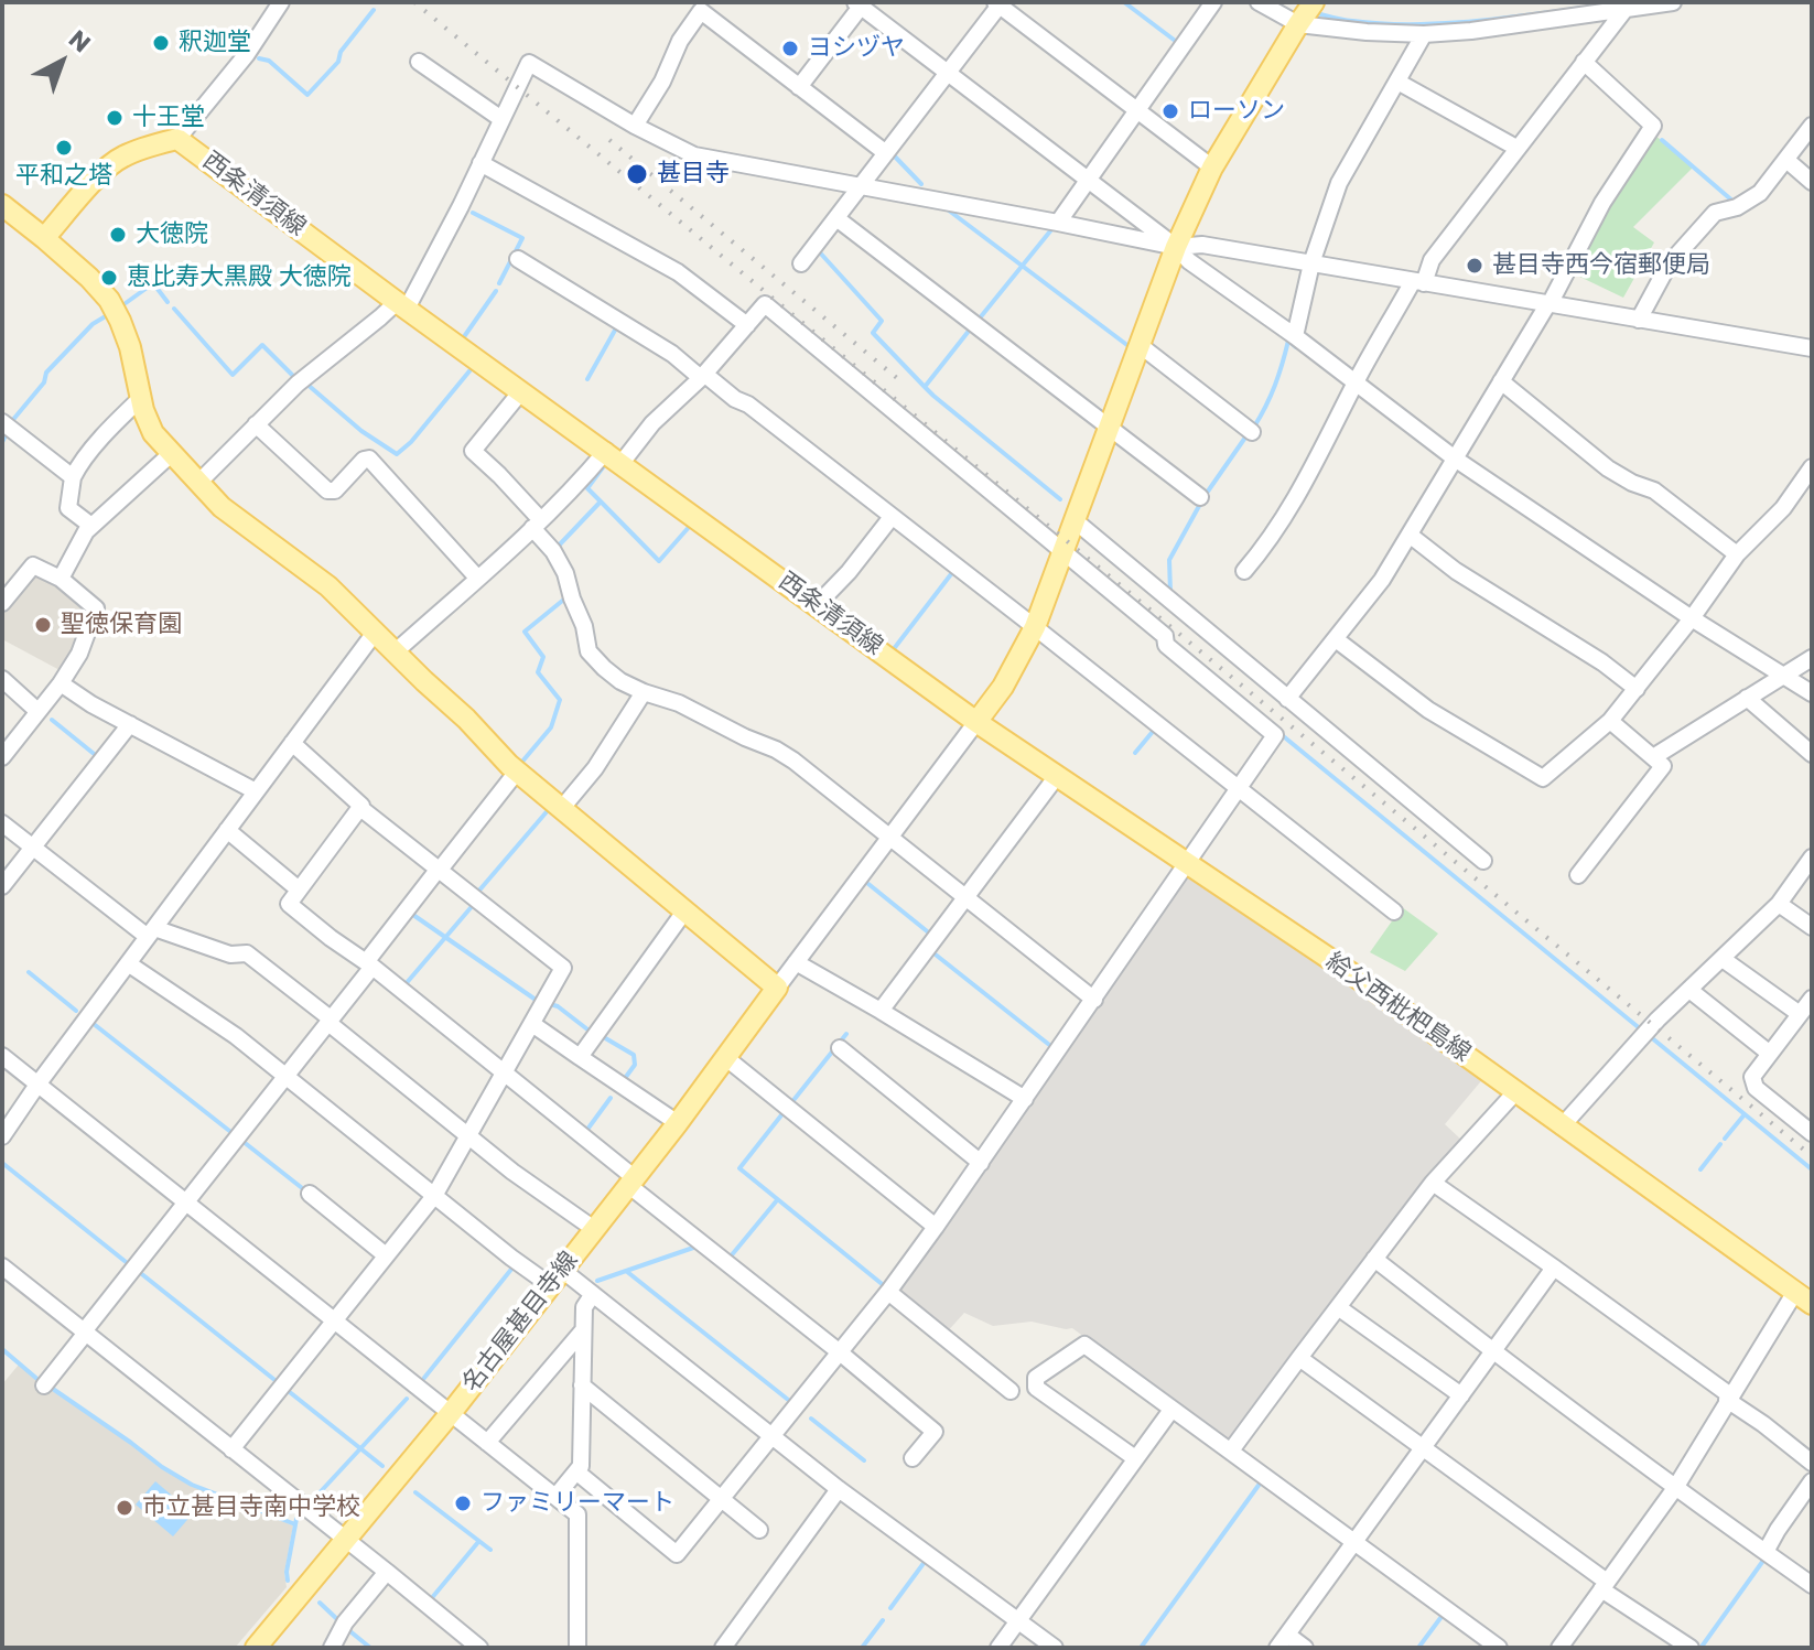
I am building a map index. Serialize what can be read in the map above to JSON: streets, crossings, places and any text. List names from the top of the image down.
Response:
{
  "streets": {
    "main road": ["西条清須線", "給父西枇杷島線", "名古屋甚目寺線"]
  },
  "crossings": [
    ["西条清須線", "給父西枇杷島線"]
  ],
  "places": [
    "釈迦堂",
    "ヨシヅヤ",
    "ローソン",
    "十王堂",
    "平和之塔",
    "甚目寺",
    "大徳院",
    "甚目寺西今宿郵便局",
    "恵比寿大黒殿 大徳院",
    "聖徳保育園",
    "ファミリーマート",
    "市立甚目寺南中学校"
  ],
  "north": "top right"
}
